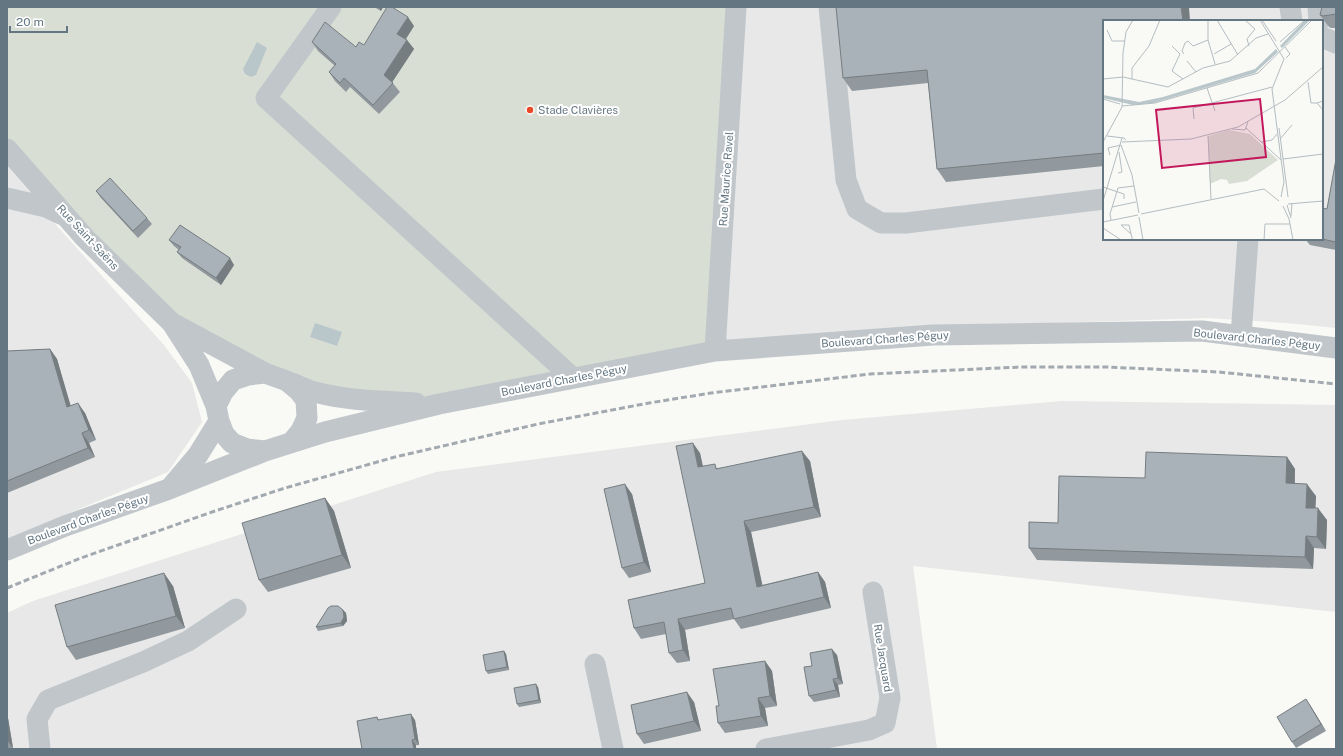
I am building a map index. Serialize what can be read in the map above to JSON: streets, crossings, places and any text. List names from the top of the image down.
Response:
{
  "streets": {
    "street": [
      "Rue Maurice Ravel",
      "Rue Saint-Saëns",
      "Boulevard Charles Péguy",
      "Rue Jacquard"
    ]
  },
  "crossings": [
    ["Rue Maurice Ravel", "Boulevard Charles Péguy"],
    ["Rue Saint-Saëns", "Boulevard Charles Péguy"]
  ],
  "places": ["Stade Clavières"],
  "scale_bar": "20 m"
}
